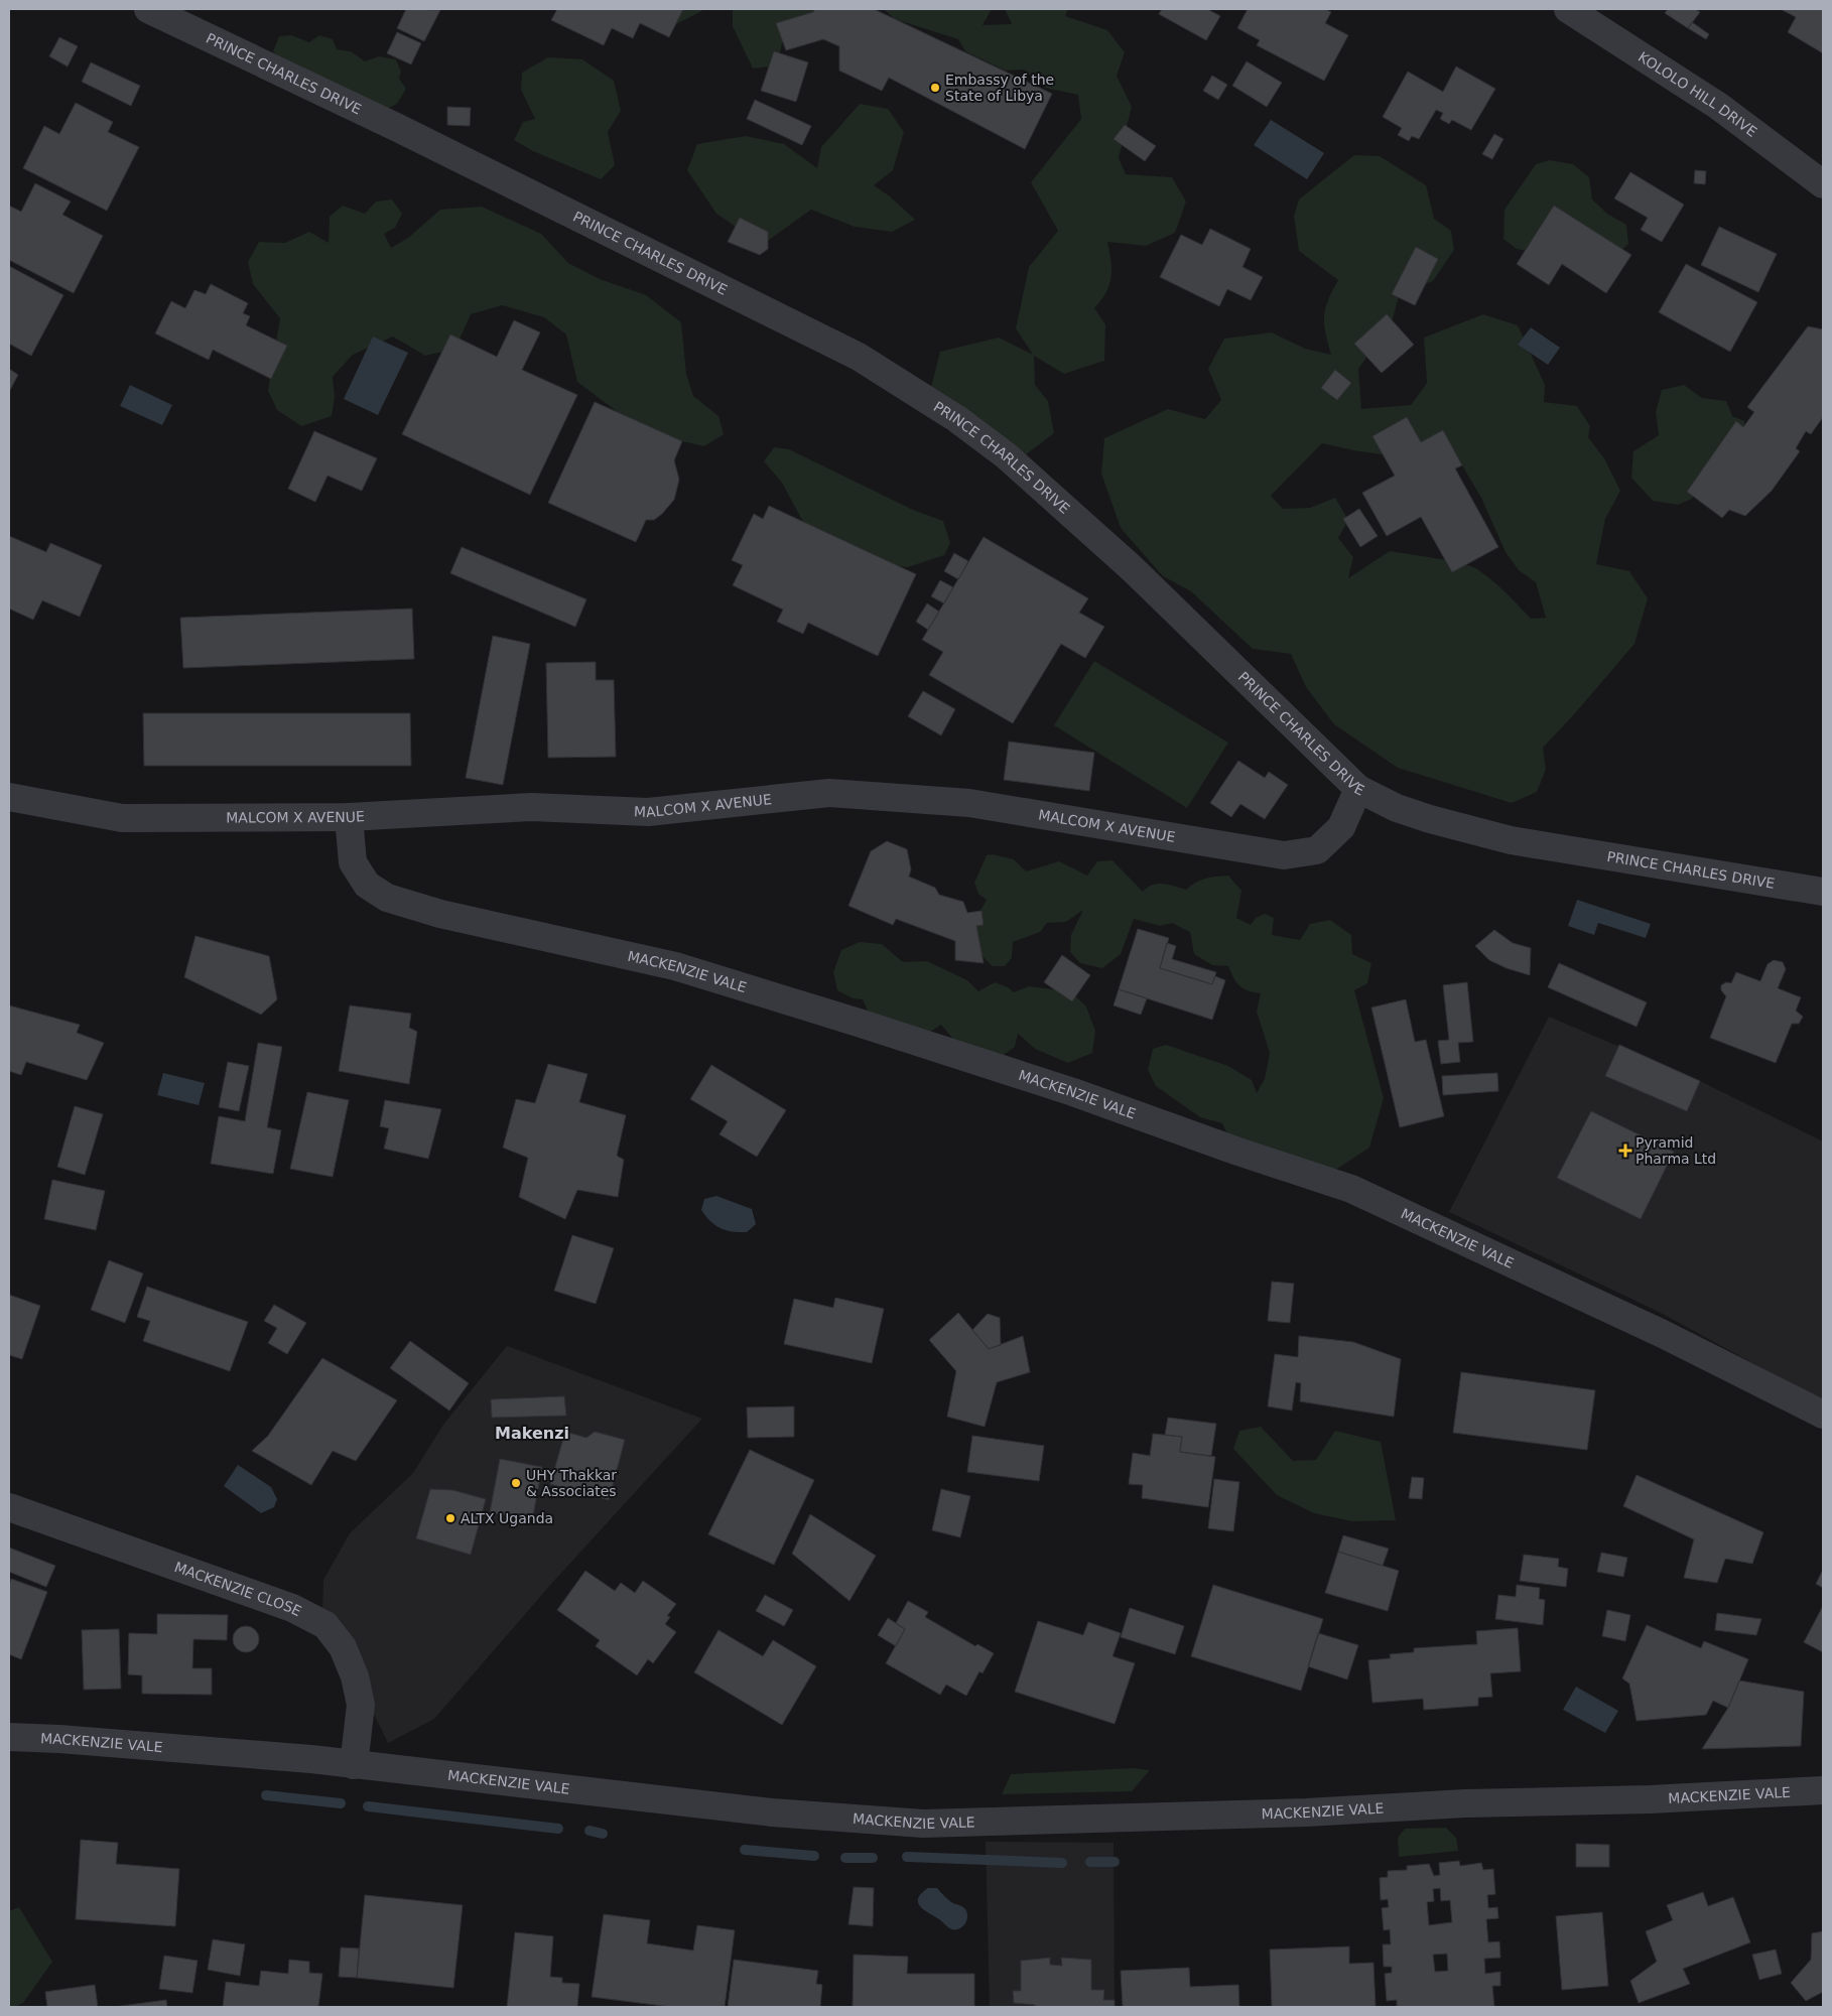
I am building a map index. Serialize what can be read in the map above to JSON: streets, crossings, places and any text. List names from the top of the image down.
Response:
{
  "streets": {
    "street": [
      "PRINCE CHARLES DRIVE",
      "KOLOLO HILL DRIVE",
      "MALCOM X AVENUE",
      "MACKENZIE VALE",
      "MACKENZIE CLOSE"
    ]
  },
  "crossings": [
    ["PRINCE CHARLES DRIVE", "MALCOM X AVENUE"],
    ["MALCOM X AVENUE", "MACKENZIE VALE"],
    ["MACKENZIE VALE", "MACKENZIE CLOSE"]
  ],
  "districts": ["Makenzi"],
  "places": {
    "other": ["Embassy of the State of Libya", "UHY Thakkar & Associates", "ALTX Uganda"],
    "health": ["Pyramid Pharma Ltd"]
  }
}
